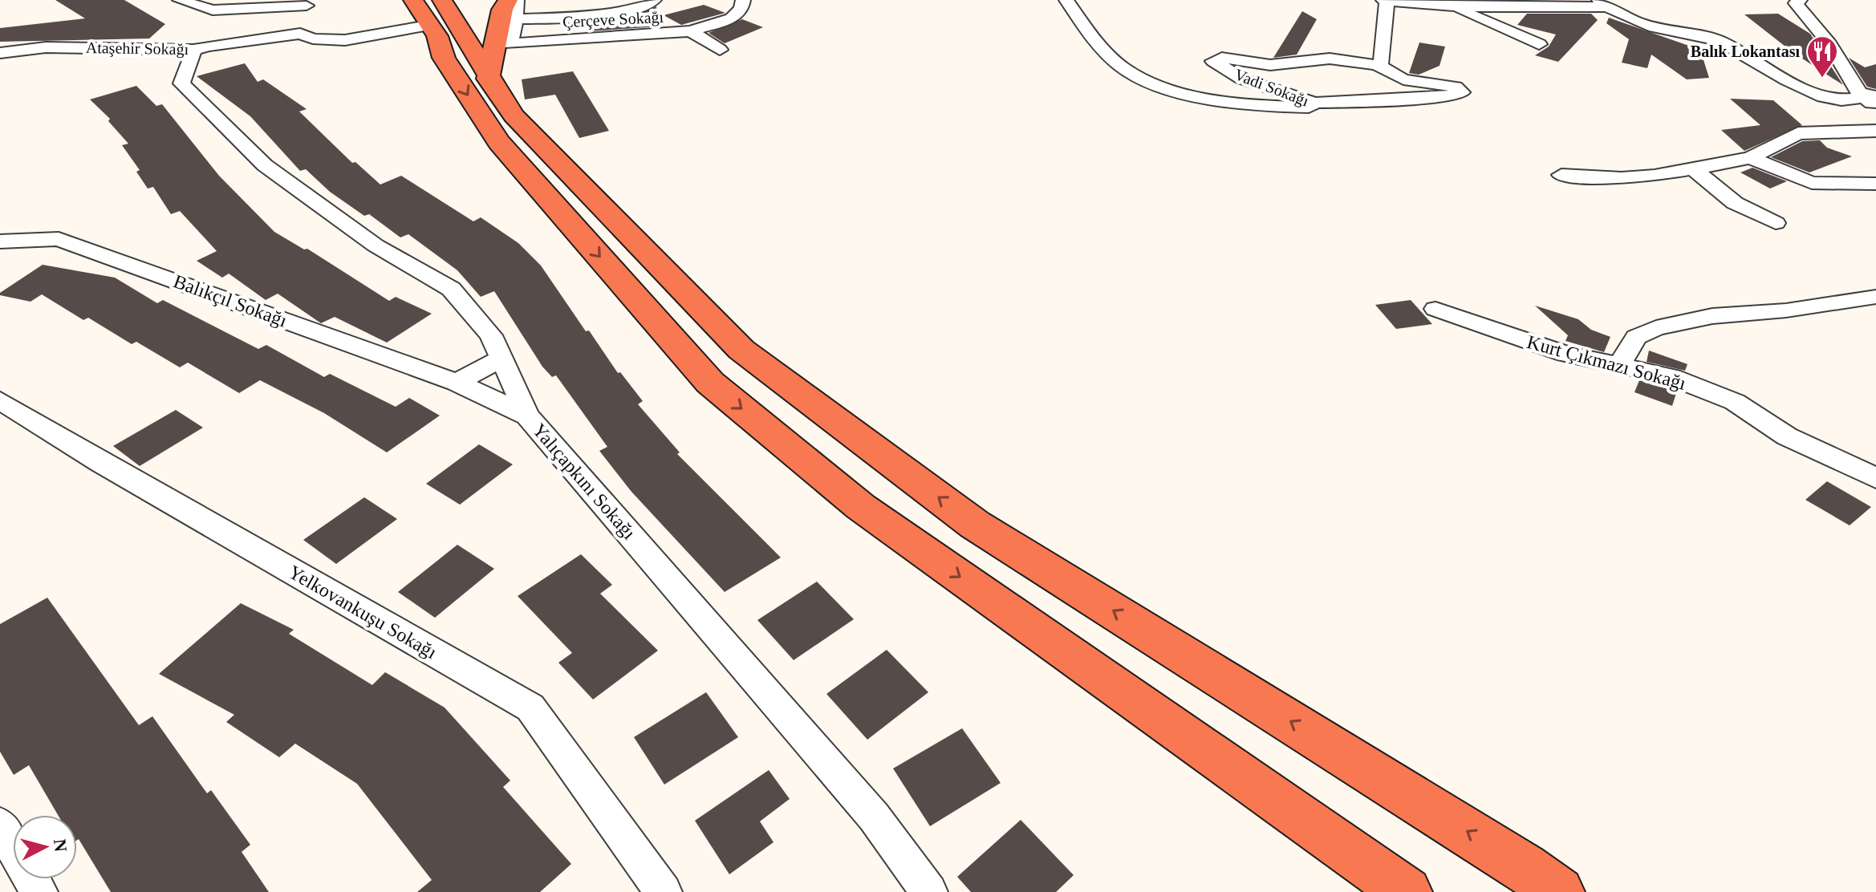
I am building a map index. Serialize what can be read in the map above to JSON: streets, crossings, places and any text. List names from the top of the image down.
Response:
{
  "streets": {
    "street": [
      "Çerçeve Sokağı",
      "Ataşehir Sokağı",
      "Vadi Sokağı",
      "Balıkçıl Sokağı",
      "Kurt Çıkmazı Sokağı",
      "Yalıçapkını Sokağı",
      "Yelkovankuşu Sokağı"
    ]
  },
  "crossings": [
    ["Ataşehir Sokağı", "Yalıçapkını Sokağı"],
    ["Balıkçıl Sokağı", "Yalıçapkını Sokağı"]
  ],
  "places": {
    "restaurant": ["Balık Lokantası"]
  },
  "north": "right"
}
